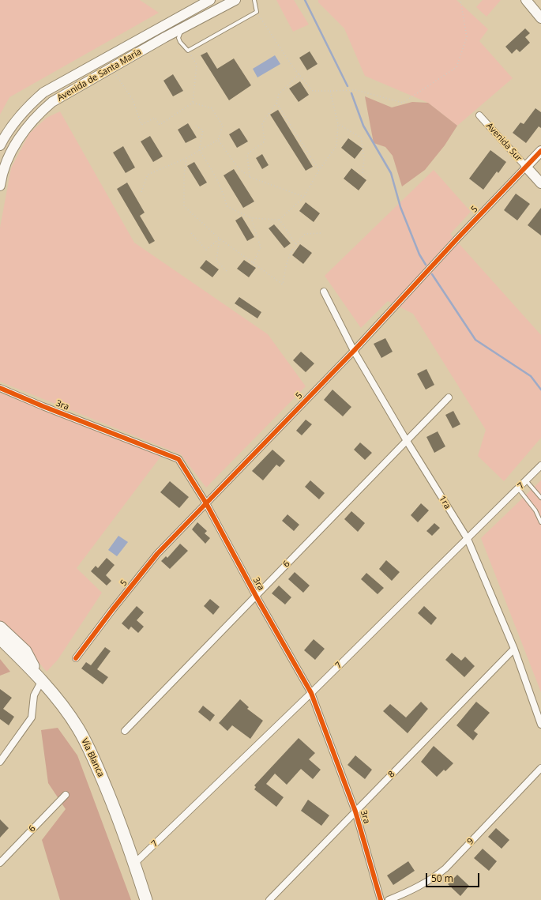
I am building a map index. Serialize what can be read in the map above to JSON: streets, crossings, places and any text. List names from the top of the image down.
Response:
{
  "streets": {
    "highway": ["Vía Blanca"],
    "street": [
      "Avenida de Santa María",
      "Avenida Sur",
      "5",
      "3ra",
      "7",
      "1ra",
      "6",
      "8",
      "9"
    ]
  },
  "crossings": [
    ["Avenida Sur", "5"],
    ["5", "3ra"],
    ["5", "1ra"],
    ["3ra", "7"],
    ["3ra", "6"],
    ["3ra", "8"],
    ["7", "1ra"],
    ["7", "Vía Blanca"],
    ["1ra", "6"],
    ["1ra", "8"]
  ],
  "scale_bar": "50 m"
}
